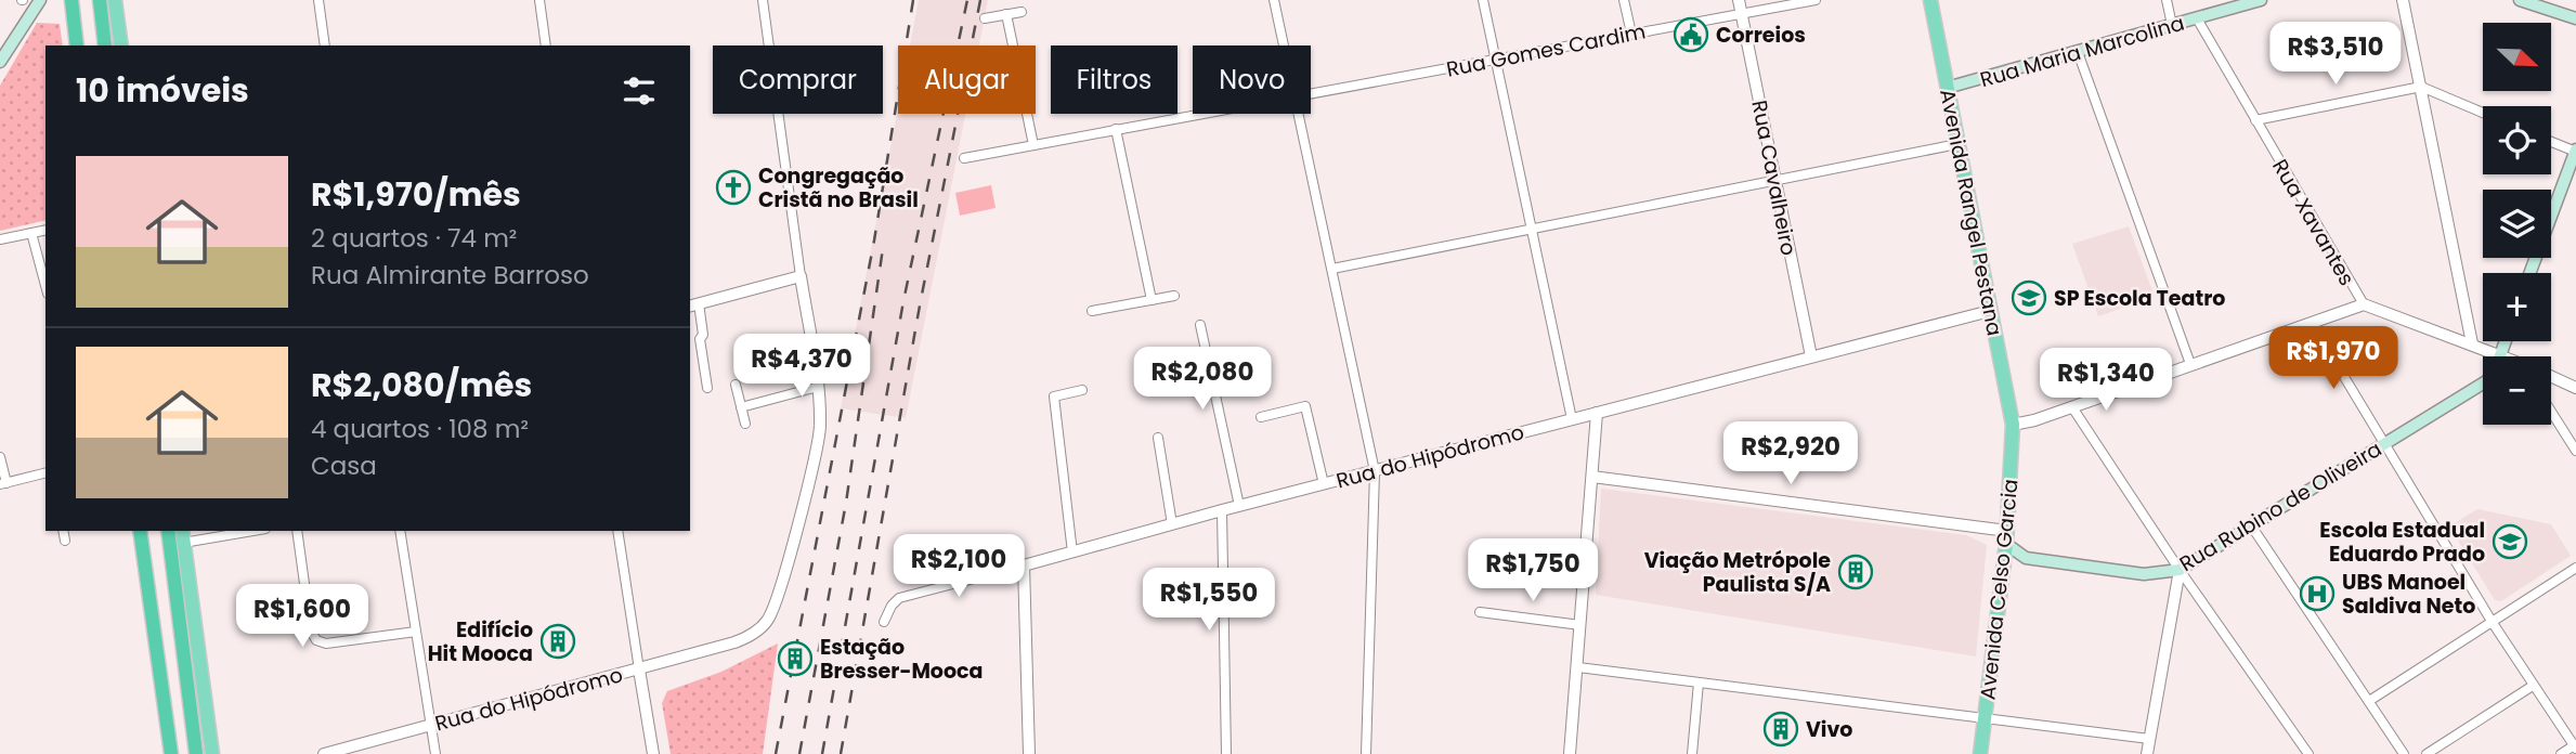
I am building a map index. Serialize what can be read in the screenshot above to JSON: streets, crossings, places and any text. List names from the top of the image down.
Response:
{
  "streets": {
    "main road": [
      "Rua Maria Marcolina",
      "Avenida Rangel Pestana",
      "Rua Rubino de Oliveira",
      "Avenida Celso Garcia"
    ],
    "street": [
      "Rua Gomes Cardim",
      "Rua Cavalheiro",
      "Rua Xavantes",
      "Rua do Hipódromo"
    ]
  },
  "crossings": [
    ["Rua Gomes Cardim", "Rua Cavalheiro"],
    ["Rua Maria Marcolina", "Avenida Rangel Pestana"],
    ["Rua Maria Marcolina", "Rua Xavantes"],
    ["Rua Cavalheiro", "Rua do Hipódromo"],
    ["Avenida Rangel Pestana", "Rua do Hipódromo"],
    ["Avenida Rangel Pestana", "Avenida Celso Garcia"],
    ["Rua Xavantes", "Rua Rubino de Oliveira"],
    ["Rua Rubino de Oliveira", "Avenida Celso Garcia"]
  ],
  "places": {
    "public building": ["Correios"],
    "church": ["Congregação Cristã no Brasil"],
    "school or university": ["SP Escola Teatro", "Escola Estadual Eduardo Prado"],
    "building": [
      "Viação Metrópole Paulista S/A",
      "Edifício Hit Mooca",
      "Estação Bresser-Mooca",
      "Vivo"
    ],
    "hospital": ["UBS Manoel Saldiva Neto"]
  },
  "north": "bottom right",
  "page": {
    "price": [
      "R$3,510",
      "R$1,970",
      "R$4,370",
      "R$2,080",
      "R$1,340",
      "R$2,920",
      "R$2,100",
      "R$1,750",
      "R$1,550",
      "R$1,600"
    ],
    "map_buttons": ["+", "−"],
    "chip": [
      "Comprar",
      "Alugar",
      "Filtros",
      "Novo"
    ],
    "heading": "10 imóveis",
    "list": [
      {
        "name": "R$1,970/mês",
        "note": "2 quartos · 74 m² · Rua Almirante Barroso"
      },
      {
        "name": "R$2,080/mês",
        "note": "4 quartos · 108 m² · Casa"
      }
    ]
  }
}
